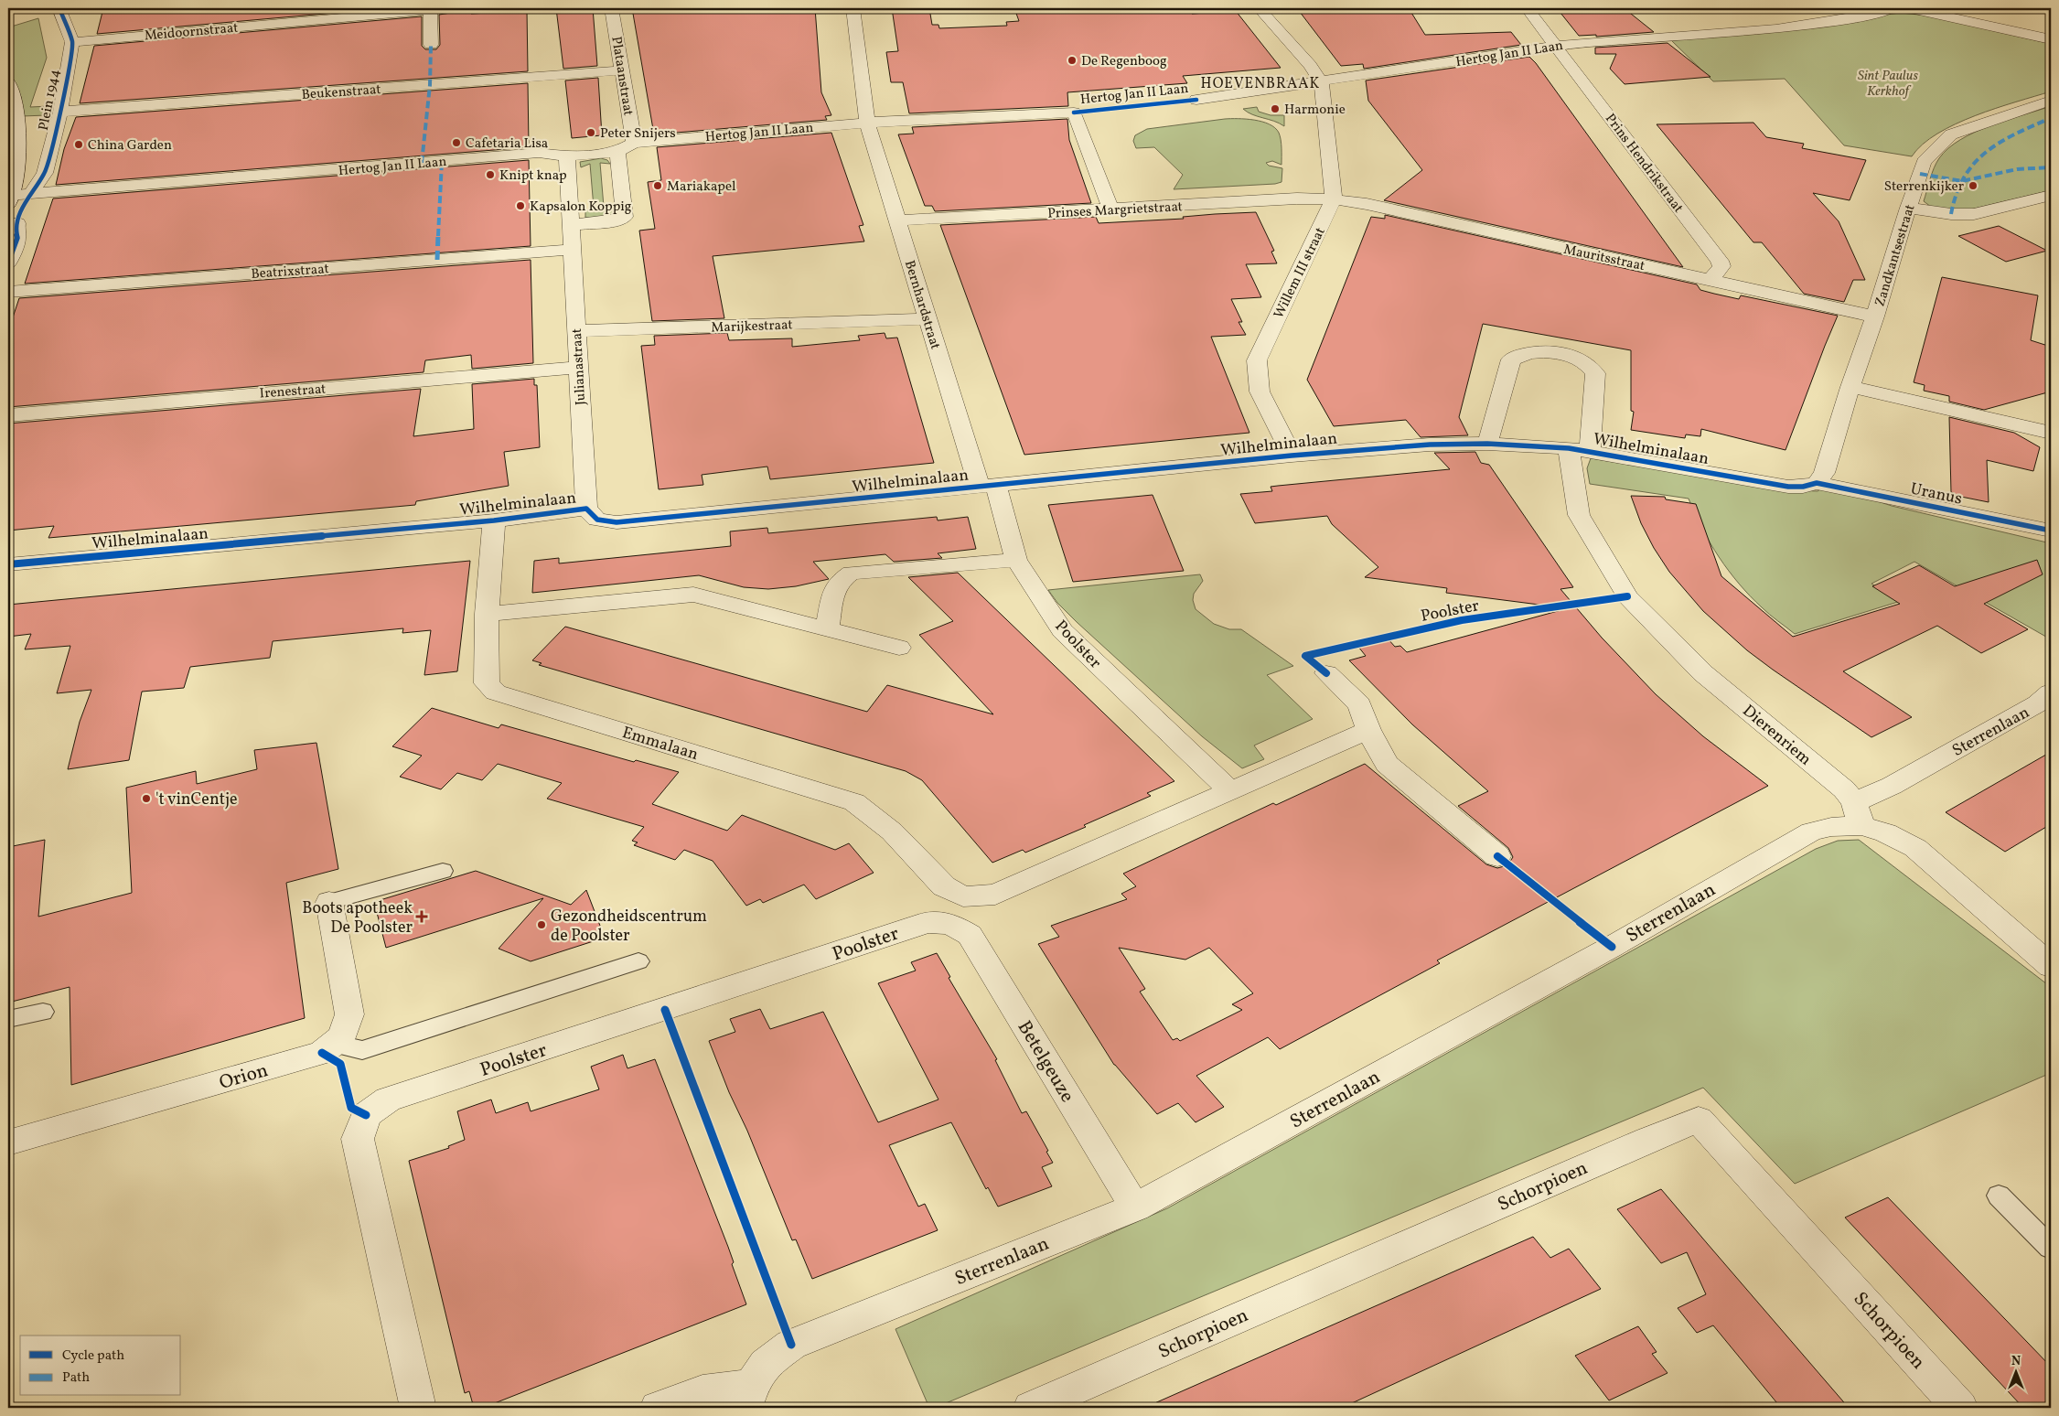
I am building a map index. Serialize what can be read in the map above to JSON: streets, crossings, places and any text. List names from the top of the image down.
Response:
{
  "streets": {
    "street": [
      "Meidoornstraat",
      "Hertog Jan II Laan",
      "Plataanstraat",
      "Beukenstraat",
      "Plein 1944",
      "Prins Hendrikstraat",
      "Prinses Margrietstraat",
      "Zandkantsestraat",
      "Mauritsstraat",
      "Beatrixstraat",
      "Willem III straat",
      "Bernhardstraat",
      "Marijkestraat",
      "Julianastraat",
      "Irenestraat",
      "Wilhelminalaan",
      "Uranus",
      "Poolster",
      "Sterrenlaan",
      "Dierenriem",
      "Emmalaan",
      "Betelgeuze",
      "Orion",
      "Schorpioen"
    ]
  },
  "crossings": [
    ["Meidoornstraat", "Plein 1944"],
    ["Hertog Jan II Laan", "Plataanstraat"],
    ["Hertog Jan II Laan", "Plein 1944"],
    ["Hertog Jan II Laan", "Prins Hendrikstraat"],
    ["Hertog Jan II Laan", "Prinses Margrietstraat"],
    ["Hertog Jan II Laan", "Bernhardstraat"],
    ["Hertog Jan II Laan", "Julianastraat"],
    ["Plataanstraat", "Beukenstraat"],
    ["Beukenstraat", "Plein 1944"],
    ["Prins Hendrikstraat", "Mauritsstraat"],
    ["Prinses Margrietstraat", "Mauritsstraat"],
    ["Prinses Margrietstraat", "Willem III straat"],
    ["Prinses Margrietstraat", "Bernhardstraat"],
    ["Zandkantsestraat", "Mauritsstraat"],
    ["Zandkantsestraat", "Wilhelminalaan"],
    ["Zandkantsestraat", "Uranus"],
    ["Mauritsstraat", "Willem III straat"],
    ["Beatrixstraat", "Julianastraat"],
    ["Willem III straat", "Wilhelminalaan"],
    ["Bernhardstraat", "Marijkestraat"],
    ["Bernhardstraat", "Wilhelminalaan"],
    ["Bernhardstraat", "Poolster"],
    ["Marijkestraat", "Julianastraat"],
    ["Julianastraat", "Irenestraat"],
    ["Julianastraat", "Wilhelminalaan"],
    ["Wilhelminalaan", "Uranus"],
    ["Wilhelminalaan", "Poolster"],
    ["Wilhelminalaan", "Dierenriem"],
    ["Wilhelminalaan", "Emmalaan"],
    ["Poolster", "Emmalaan"],
    ["Poolster", "Betelgeuze"],
    ["Sterrenlaan", "Dierenriem"],
    ["Sterrenlaan", "Betelgeuze"]
  ],
  "districts": ["HOEVENBRAAK"],
  "parks": ["Sint Paulus Kerkhof"],
  "places": {
    "other": [
      "De Regenboog",
      "Harmonie",
      "Peter Snijers",
      "Cafetaria Lisa",
      "China Garden",
      "Knipt knap",
      "Mariakapel",
      "Sterrenkijker",
      "Kapsalon Koppig",
      "'t vinCentje",
      "Gezondheidscentrum de Poolster"
    ],
    "health": ["Boots apotheek De Poolster"]
  },
  "legend": ["Cycle path", "Path"],
  "north": "top"
}
